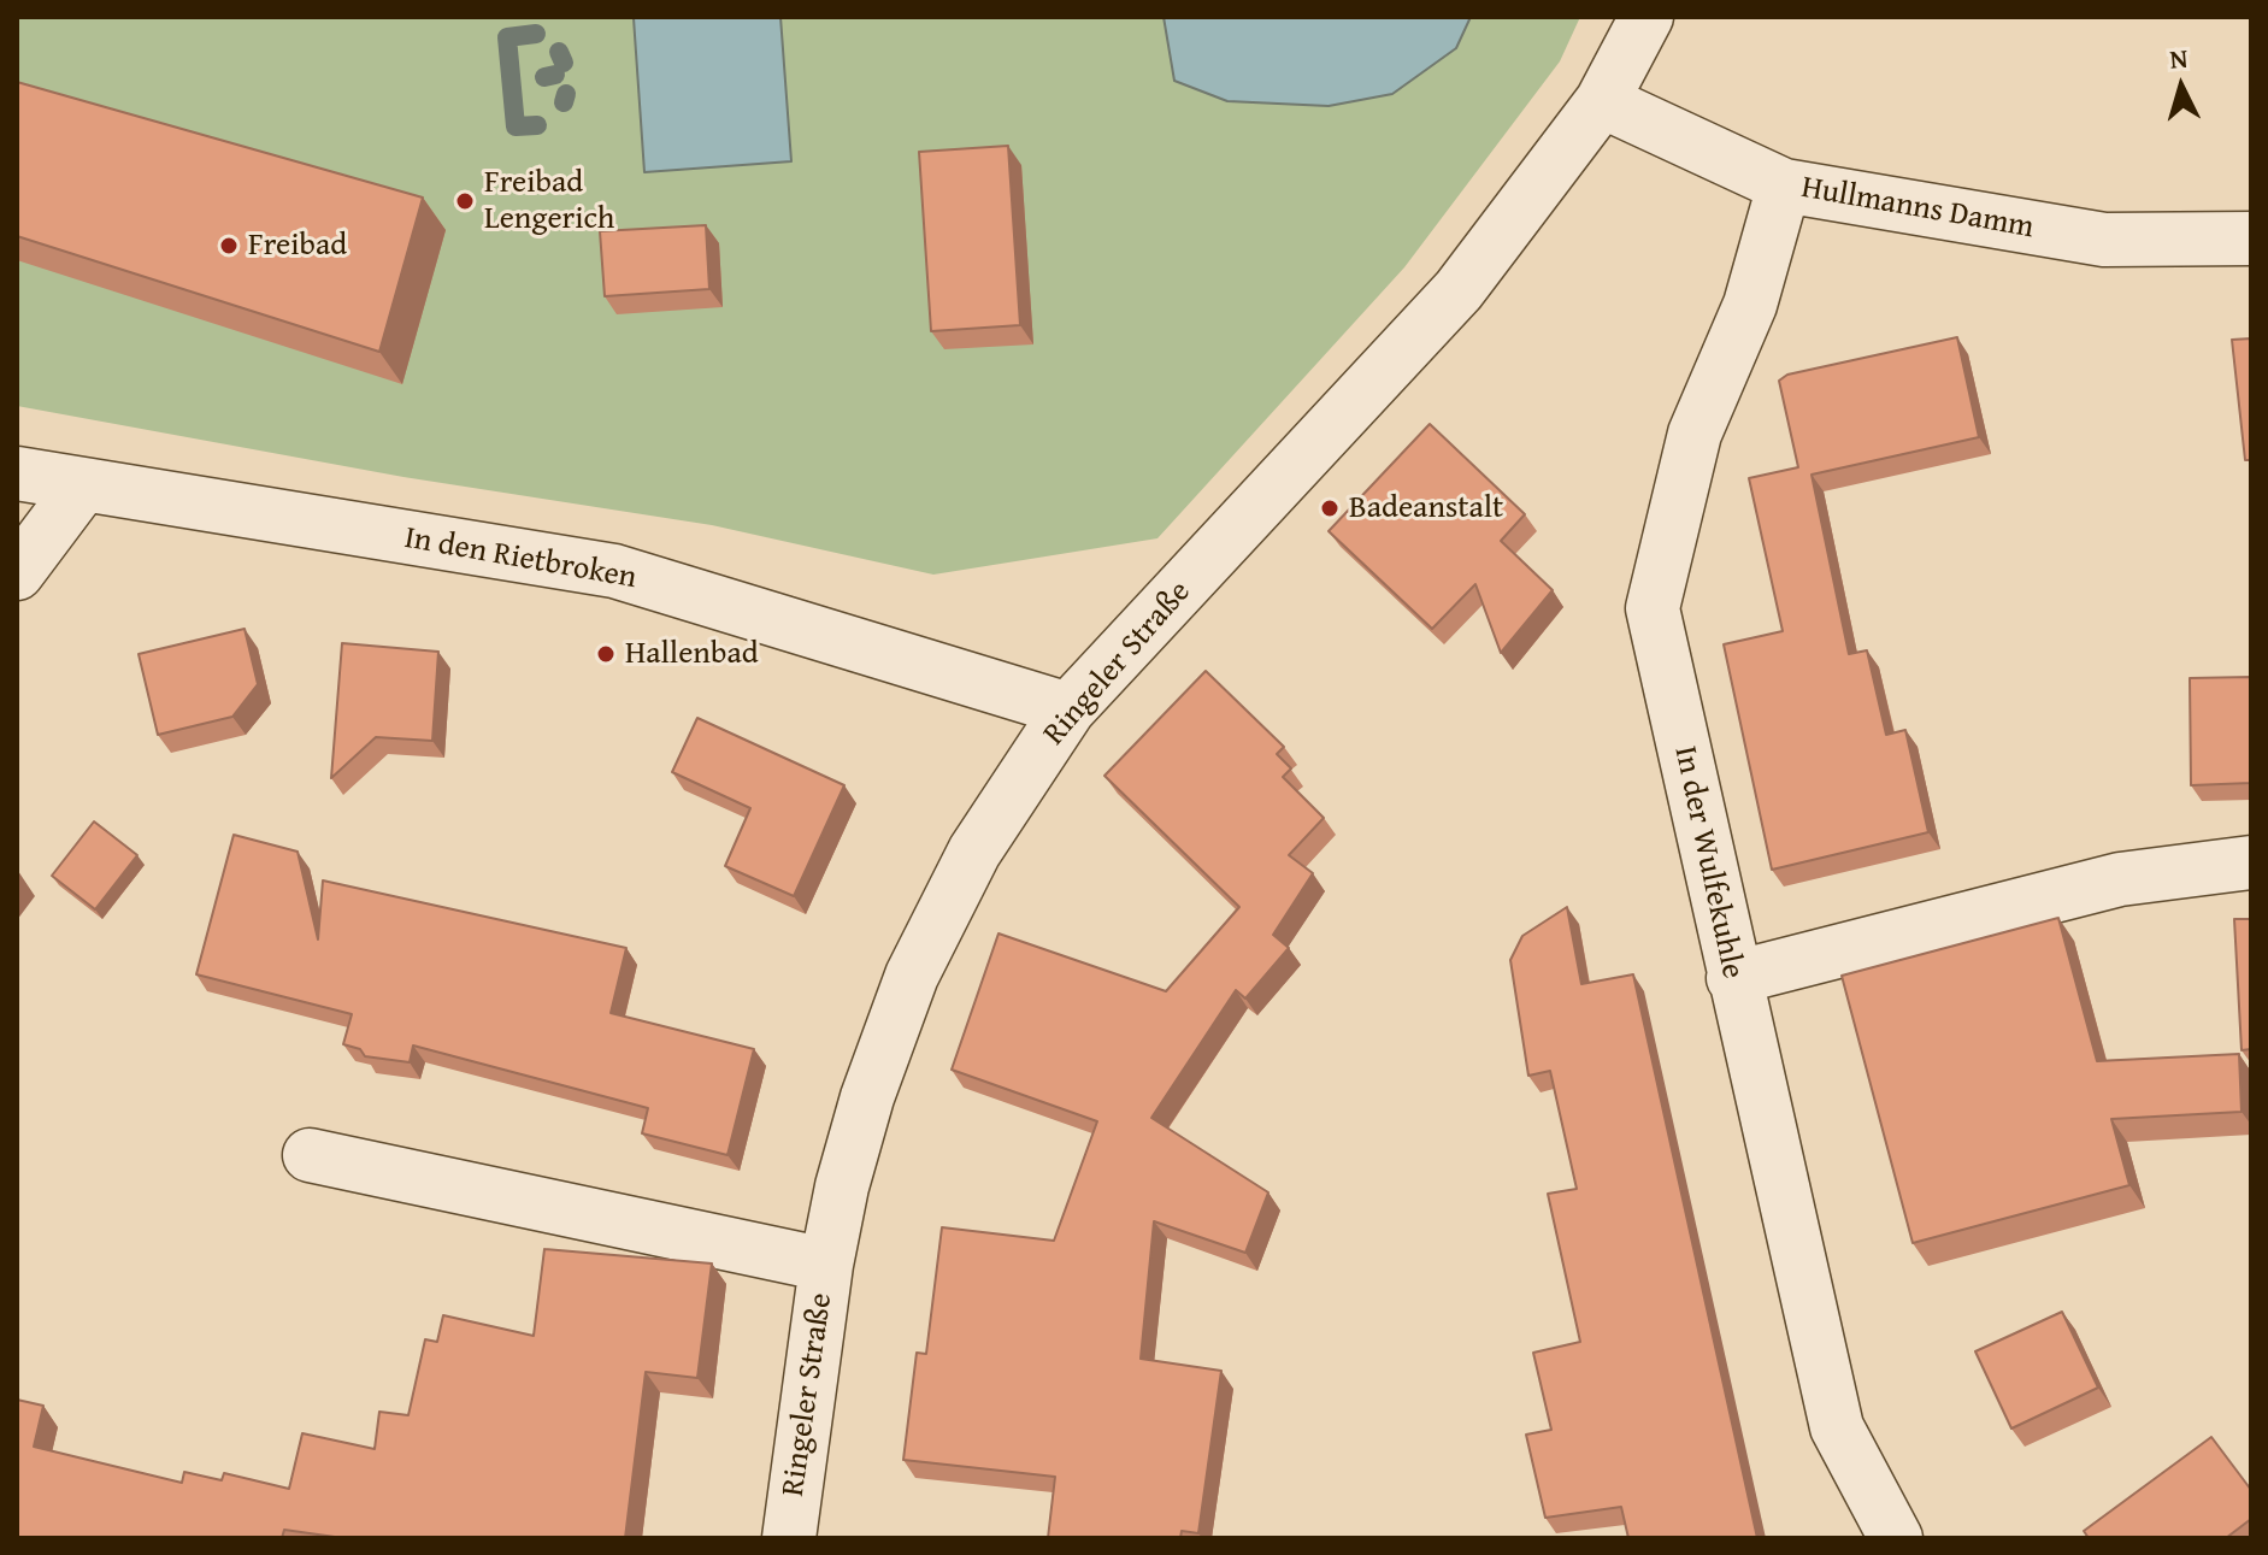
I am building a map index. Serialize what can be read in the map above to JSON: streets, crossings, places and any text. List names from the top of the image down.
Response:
{
  "streets": {
    "street": [
      "Hullmanns Damm",
      "In den Rietbroken",
      "Ringeler Straße",
      "In der Wulfekuhle"
    ]
  },
  "crossings": [
    ["Hullmanns Damm", "Ringeler Straße"],
    ["Hullmanns Damm", "In der Wulfekuhle"],
    ["In den Rietbroken", "Ringeler Straße"]
  ],
  "places": [
    "Freibad Lengerich",
    "Freibad",
    "Badeanstalt",
    "Hallenbad"
  ],
  "north": "top"
}
